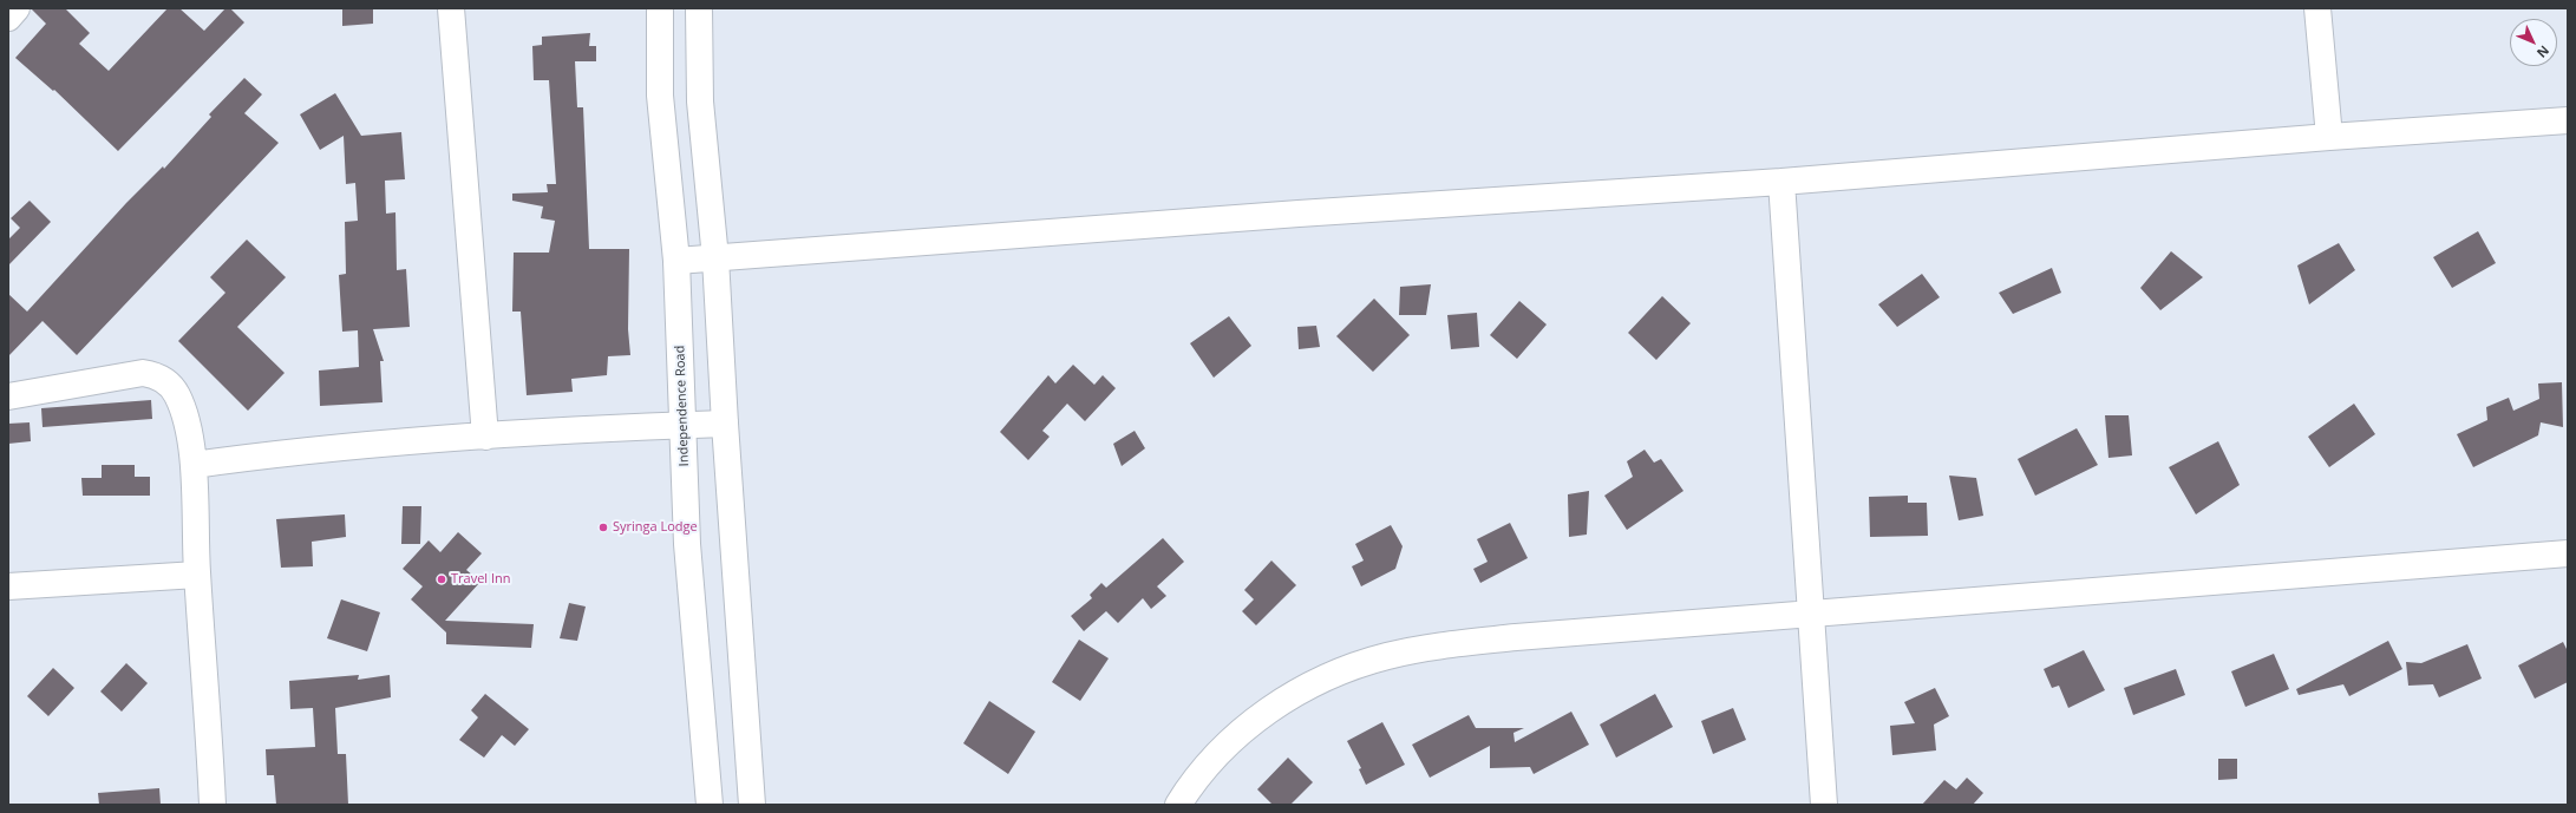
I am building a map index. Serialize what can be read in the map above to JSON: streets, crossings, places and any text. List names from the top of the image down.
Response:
{
  "streets": {
    "street": ["Independence Road"]
  },
  "places": ["Syringa Lodge", "Travel Inn"],
  "north": "bottom right"
}
